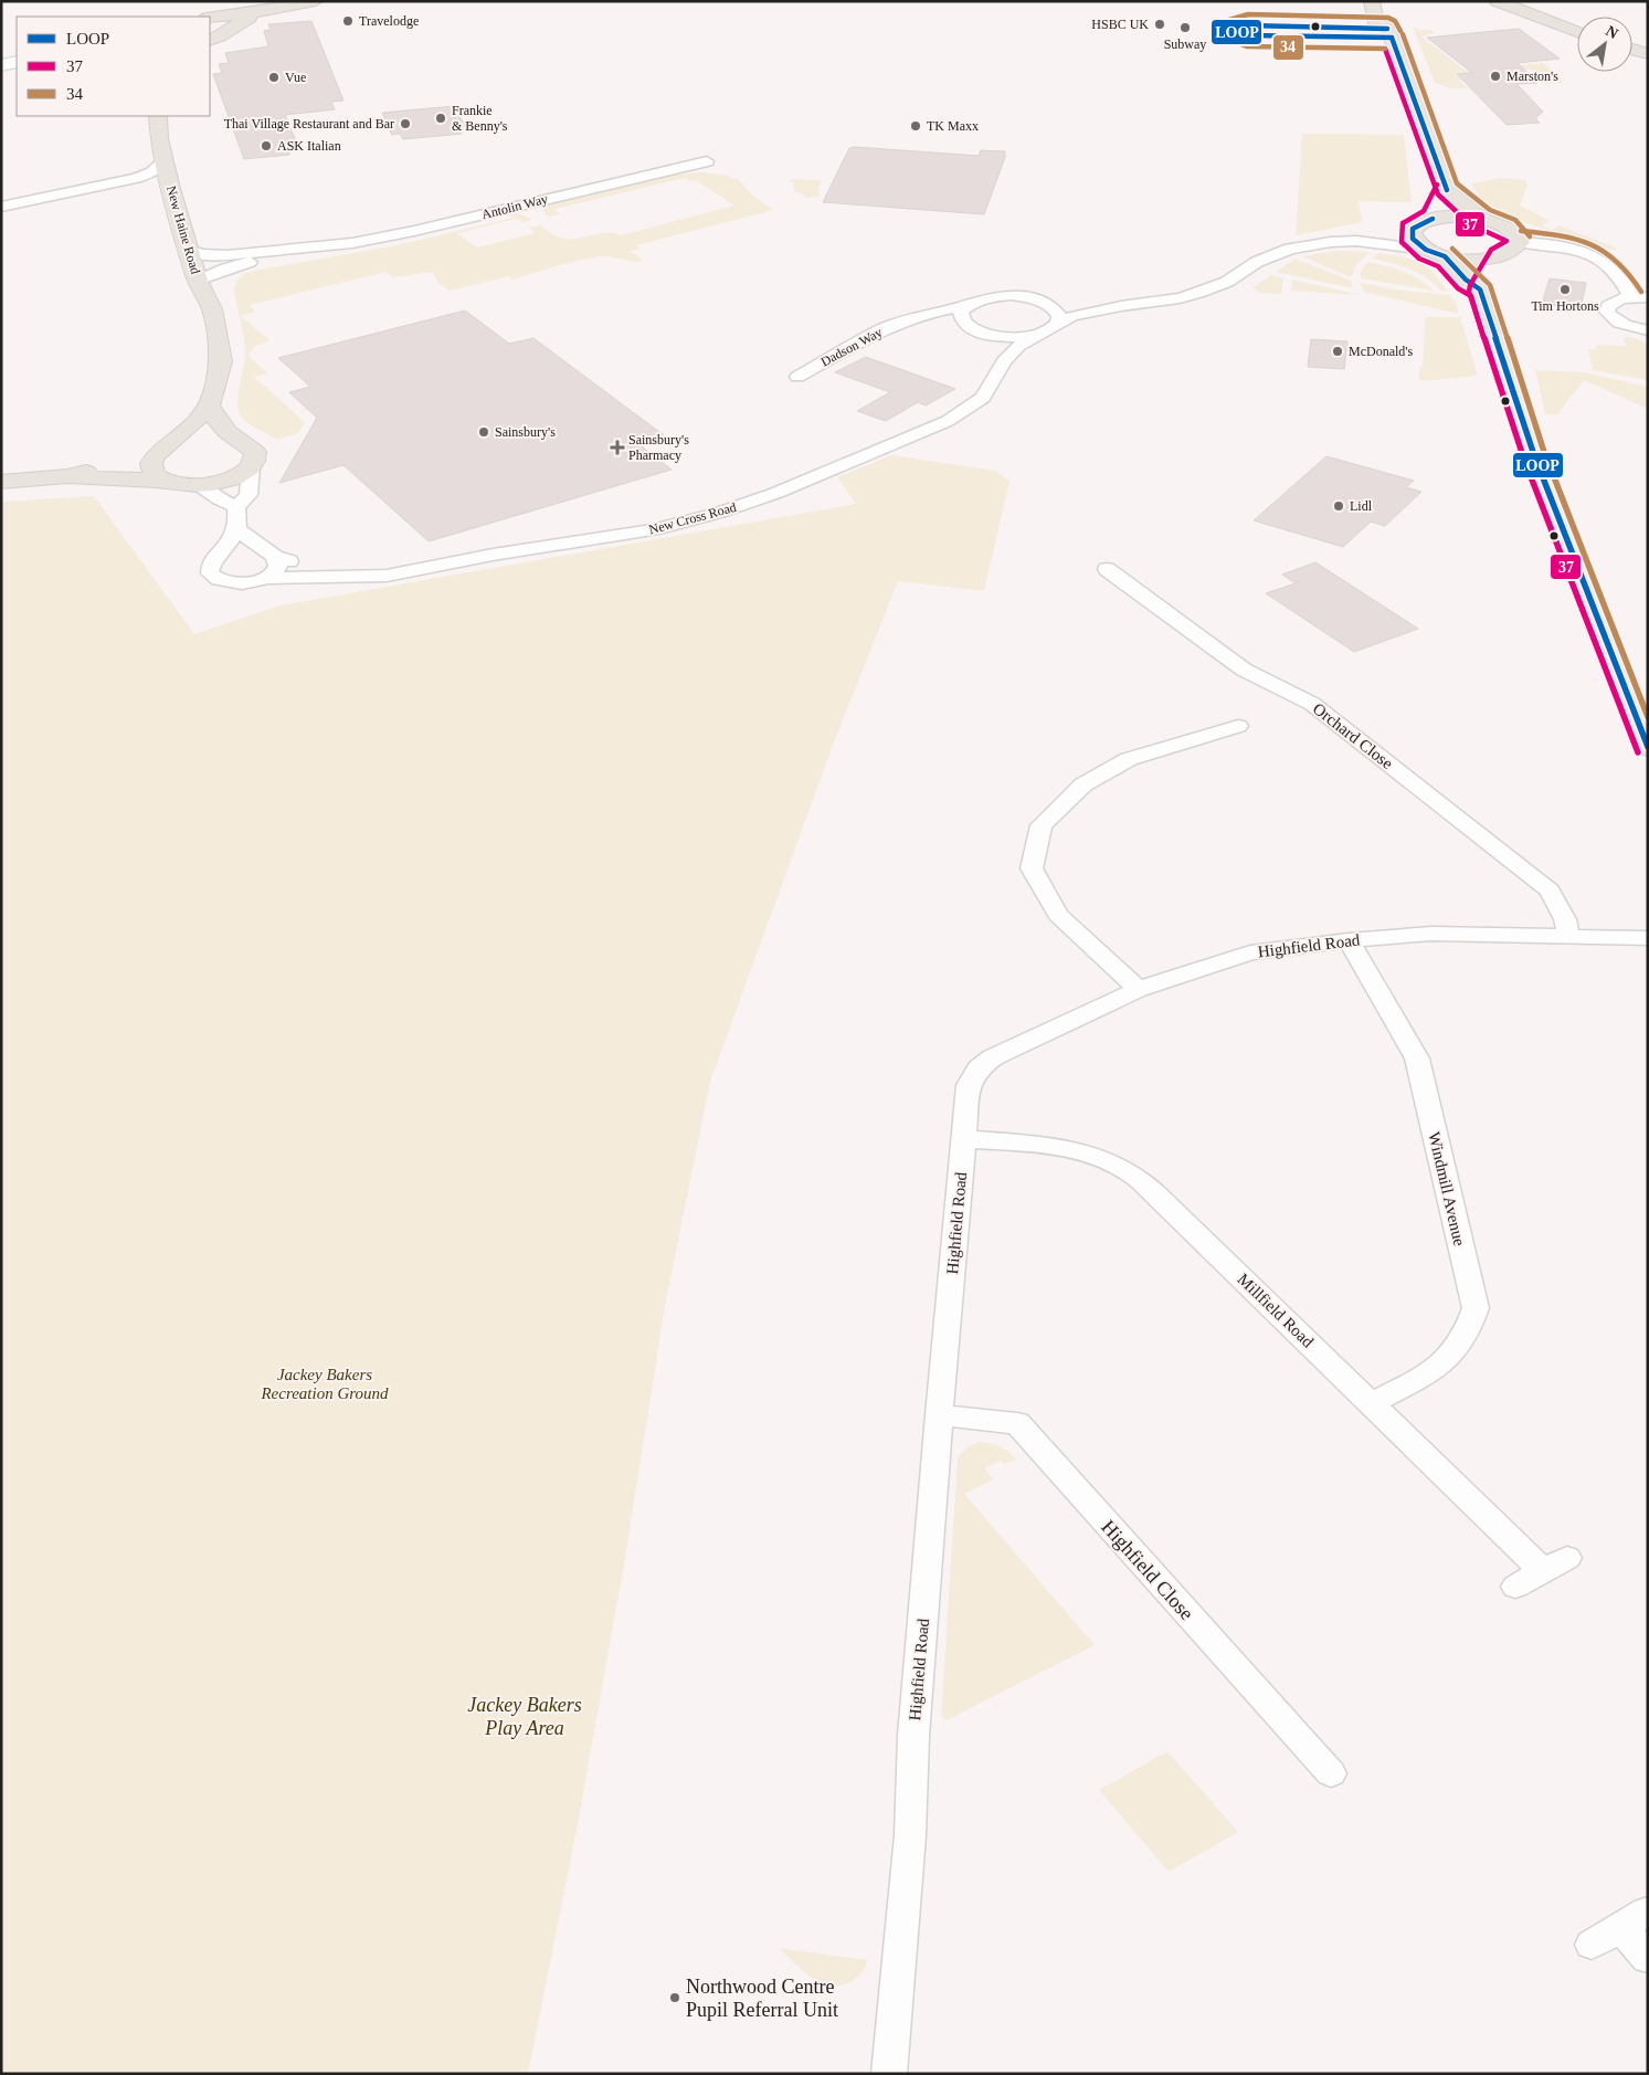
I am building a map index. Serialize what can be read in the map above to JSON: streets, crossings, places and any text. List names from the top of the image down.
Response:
{
  "streets": {
    "main road": ["New Haine Road"],
    "street": [
      "Antolin Way",
      "Dadson Way",
      "New Cross Road",
      "Orchard Close",
      "Highfield Road",
      "Windmill Avenue",
      "Millfield Road",
      "Highfield Close"
    ]
  },
  "crossings": [
    ["Antolin Way", "New Haine Road"],
    ["Dadson Way", "New Cross Road"],
    ["Orchard Close", "Highfield Road"],
    ["Highfield Road", "Windmill Avenue"],
    ["Highfield Road", "Millfield Road"],
    ["Highfield Road", "Highfield Close"],
    ["Windmill Avenue", "Millfield Road"]
  ],
  "parks": ["Jackey Bakers Recreation Ground", "Jackey Bakers Play Area"],
  "places": {
    "other": [
      "Travelodge",
      "HSBC UK",
      "Subway",
      "Marston's",
      "Vue",
      "Frankie & Benny's",
      "Thai Village Restaurant and Bar",
      "TK Maxx",
      "ASK Italian",
      "Tim Hortons",
      "McDonald's",
      "Sainsbury's",
      "Lidl",
      "Northwood Centre Pupil Referral Unit"
    ],
    "health": ["Sainsbury's Pharmacy"]
  },
  "lines": ["transit line 34", "transit line LOOP", "transit line 37"],
  "legend": ["LOOP", "37", "34"],
  "north": "top right"
}
